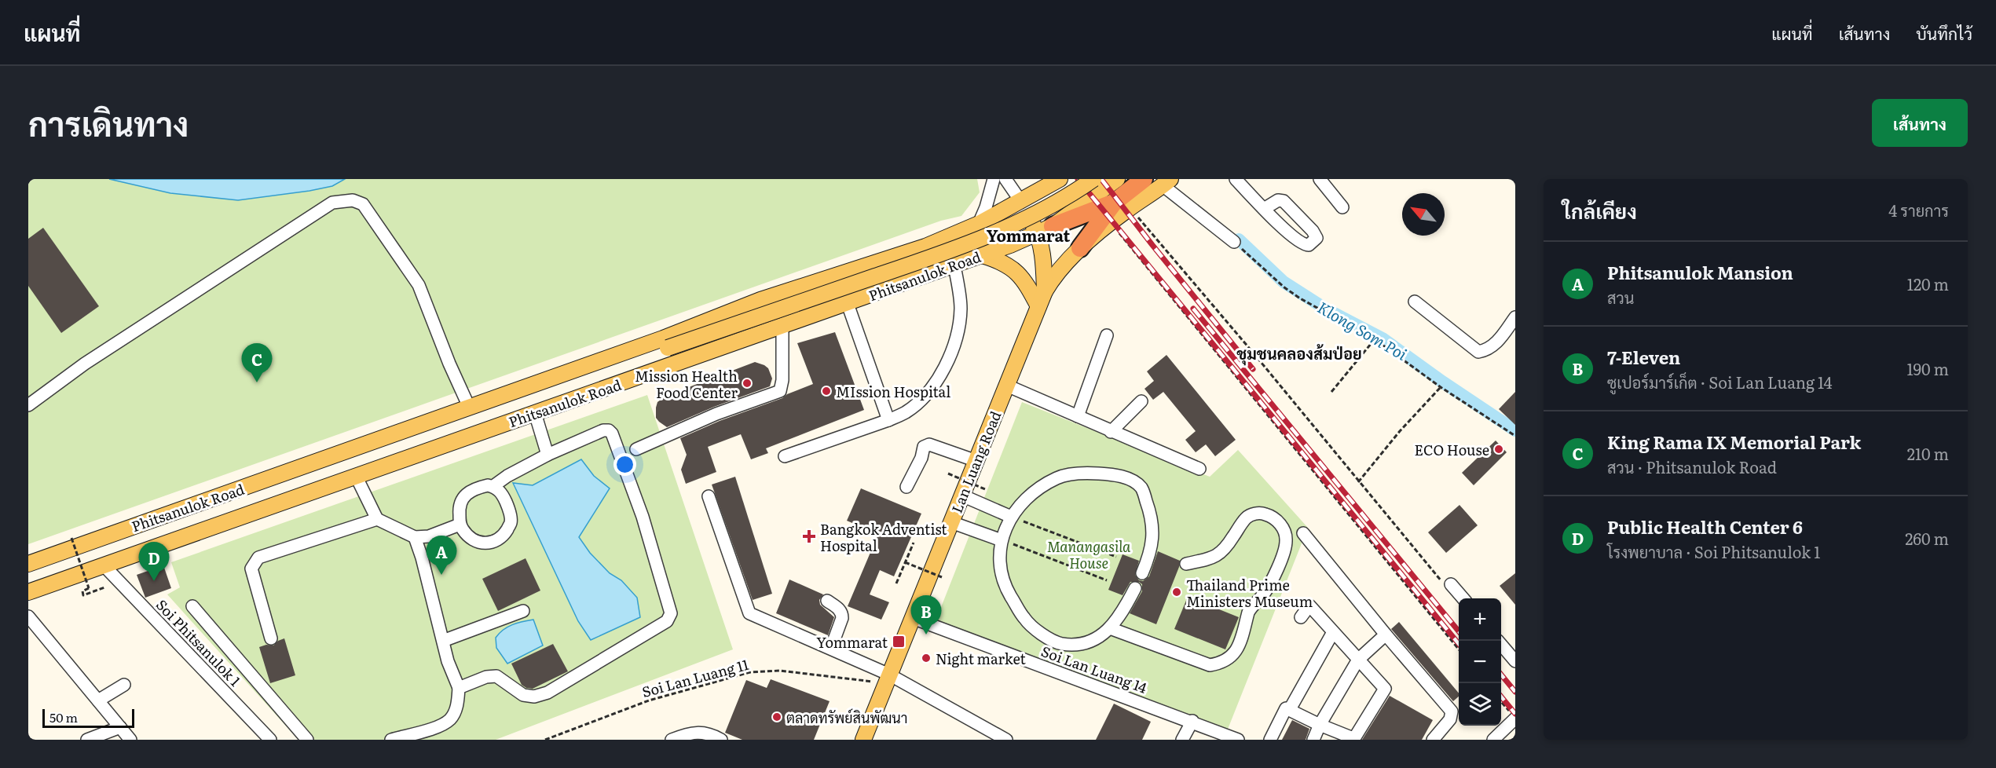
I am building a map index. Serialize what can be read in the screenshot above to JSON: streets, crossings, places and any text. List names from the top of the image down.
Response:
{
  "streets": {
    "main road": ["Phitsanulok Road", "Lan Luang Road"],
    "street": ["Soi Phitsanulok 1", "Soi Lan Luang 14"],
    "path": ["Soi Lan Luang 11"]
  },
  "crossings": [
    ["Phitsanulok Road", "Lan Luang Road"],
    ["Phitsanulok Road", "Soi Phitsanulok 1"],
    ["Lan Luang Road", "Soi Lan Luang 14"],
    ["Lan Luang Road", "Soi Lan Luang 11"]
  ],
  "districts": ["Yommarat", "ชุมชนคลองส้มป่อย"],
  "water": ["Klong Som Poi"],
  "parks": ["Manangasila House"],
  "places": {
    "other": [
      "Mission Health Food Center",
      "MIssion Hospital",
      "ECO House",
      "Thailand Prime Ministers Museum",
      "Night market",
      "ตลาดทรัพย์สินพัฒนา"
    ],
    "health": ["Bangkok Adventist Hospital"],
    "transit": ["Yommarat"]
  },
  "scale_bar": "50 m",
  "north": "top left",
  "page": {
    "header": "แผนที่",
    "nav": ["แผนที่", "เส้นทาง", "บันทึกไว้"],
    "title": "การเดินทาง",
    "buttons": "เส้นทาง",
    "heading": ["ใกล้เคียง", "4 รายการ"],
    "list": [
      {
        "mark": "A",
        "name": "Phitsanulok Mansion",
        "note": "สวน",
        "value": "120 m"
      },
      {
        "mark": "B",
        "name": "7-Eleven",
        "note": "ซูเปอร์มาร์เก็ต · Soi Lan Luang 14",
        "value": "190 m"
      },
      {
        "mark": "C",
        "name": "King Rama IX Memorial Park",
        "note": "สวน · Phitsanulok Road",
        "value": "210 m"
      },
      {
        "mark": "D",
        "name": "Public Health Center 6",
        "note": "โรงพยาบาล · Soi Phitsanulok 1",
        "value": "260 m"
      }
    ],
    "pins": [
      "C",
      "A",
      "D",
      "B"
    ],
    "map_buttons": ["+", "−"],
    "scale": "50 m"
  }
}
